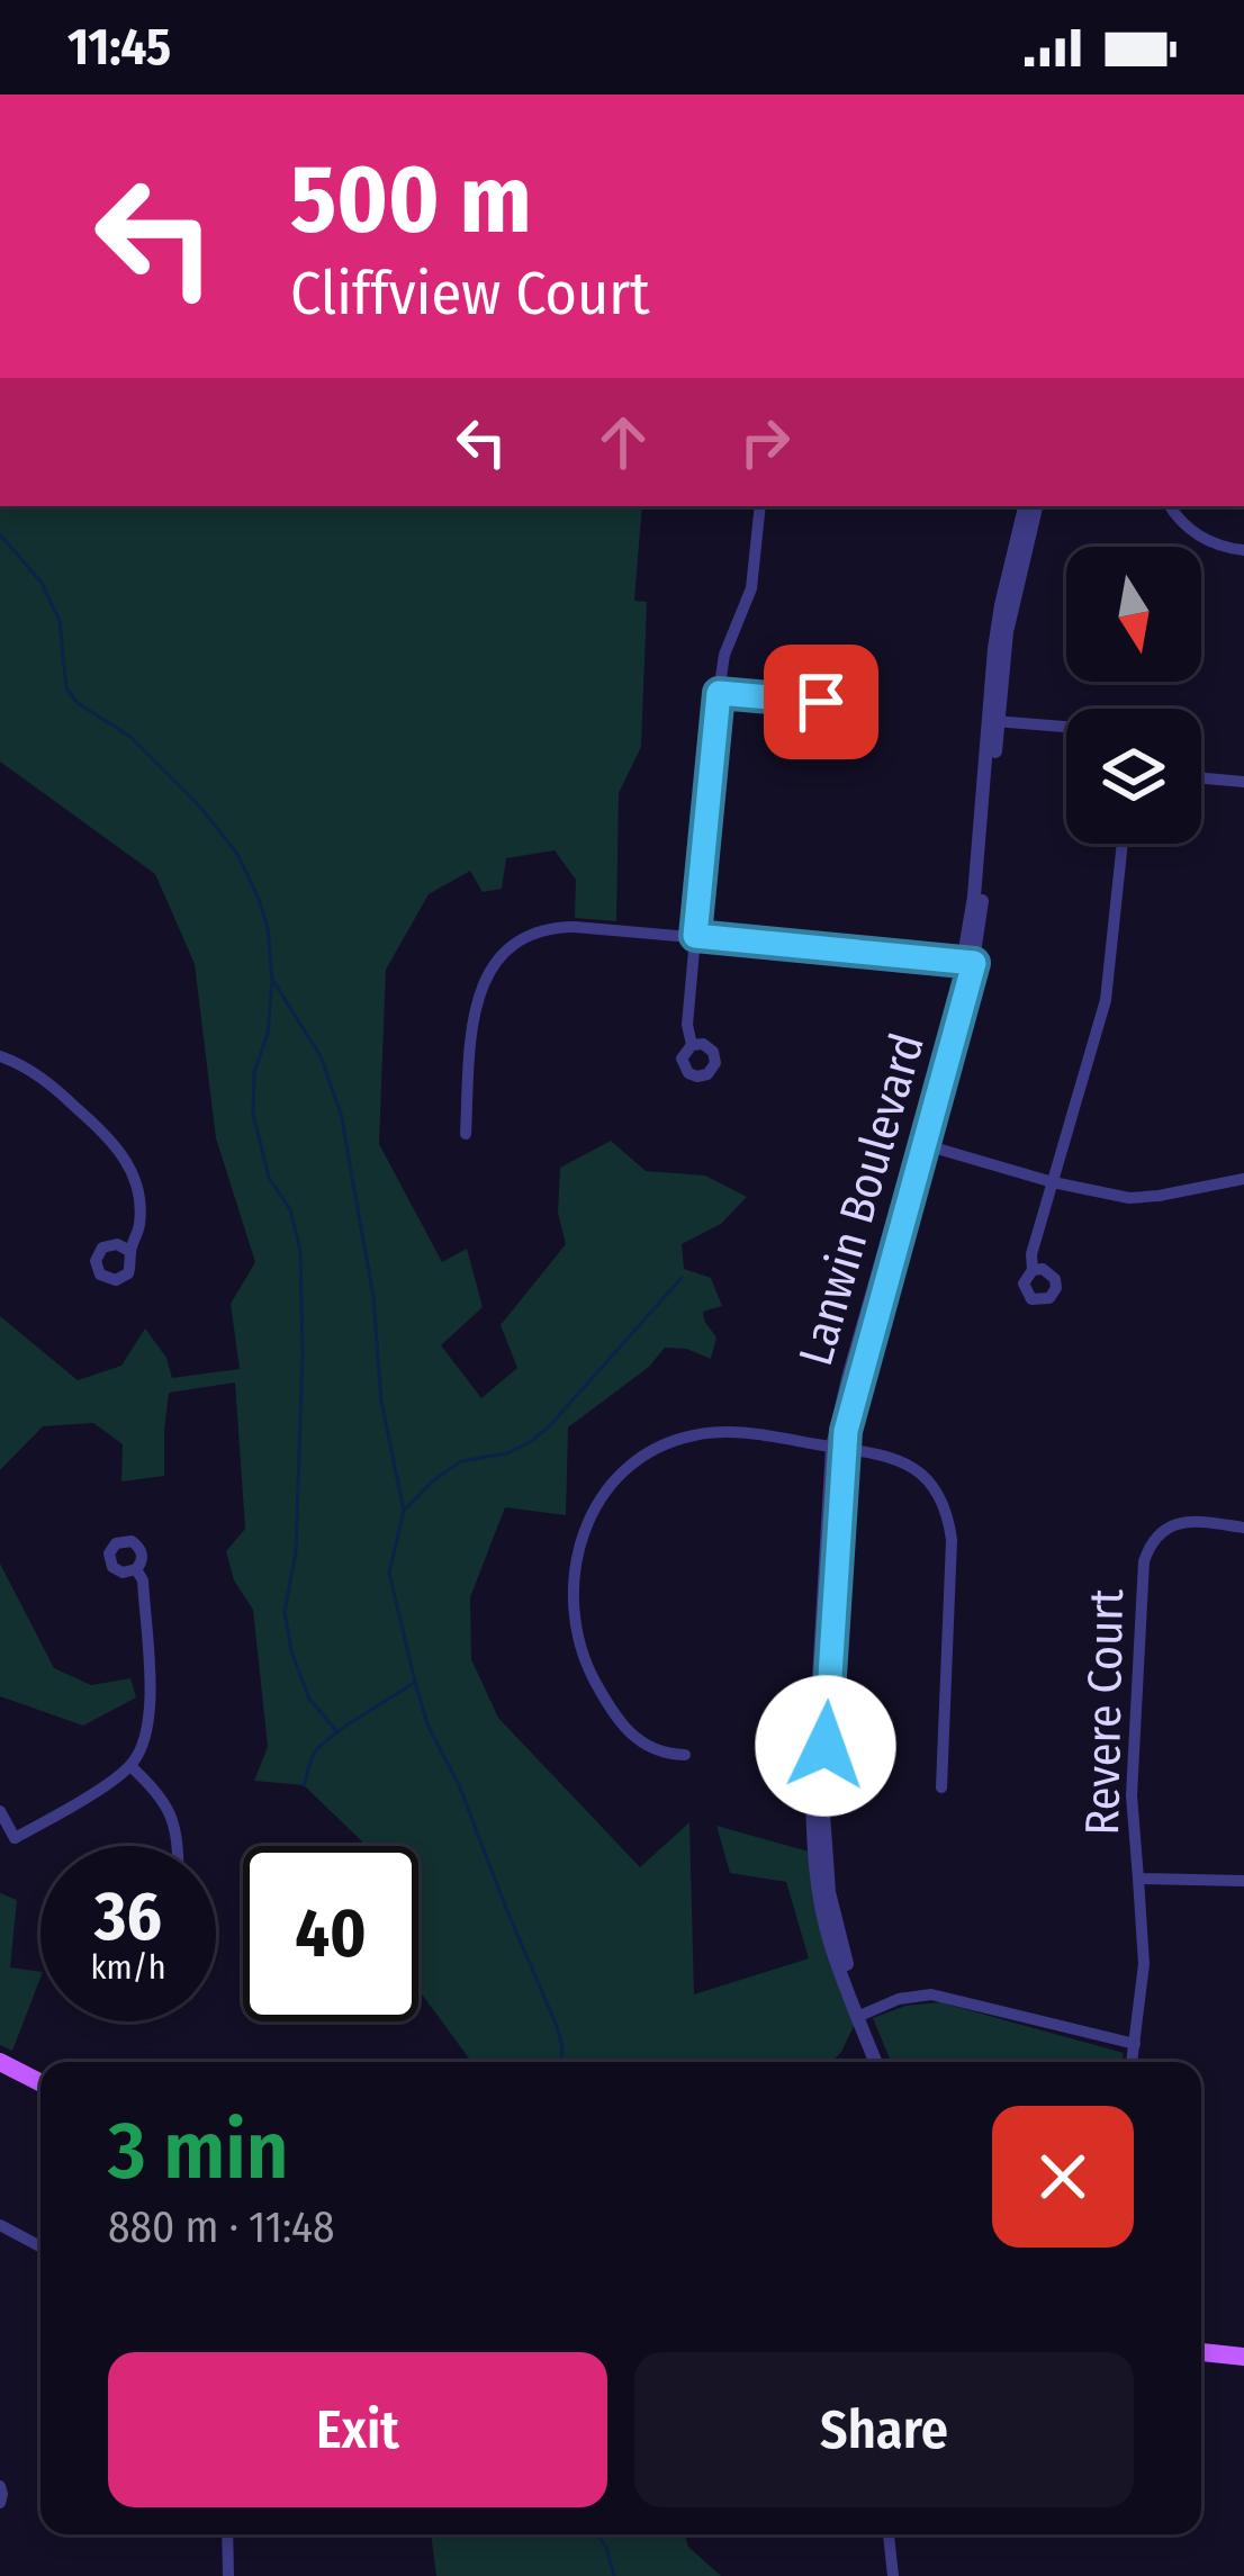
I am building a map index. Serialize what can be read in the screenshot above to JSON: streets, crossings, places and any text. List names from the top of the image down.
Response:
{
  "streets": {
    "street": ["Lanwin Boulevard", "Revere Court"]
  },
  "north": "bottom",
  "page": {
    "status": "11:45",
    "turn": ["500 m", "Cliffview Court"],
    "speed": "36 km/h",
    "limit": "40",
    "heading": ["3 min", "880 m · 11:48"],
    "buttons": ["Exit", "Share"]
  }
}
